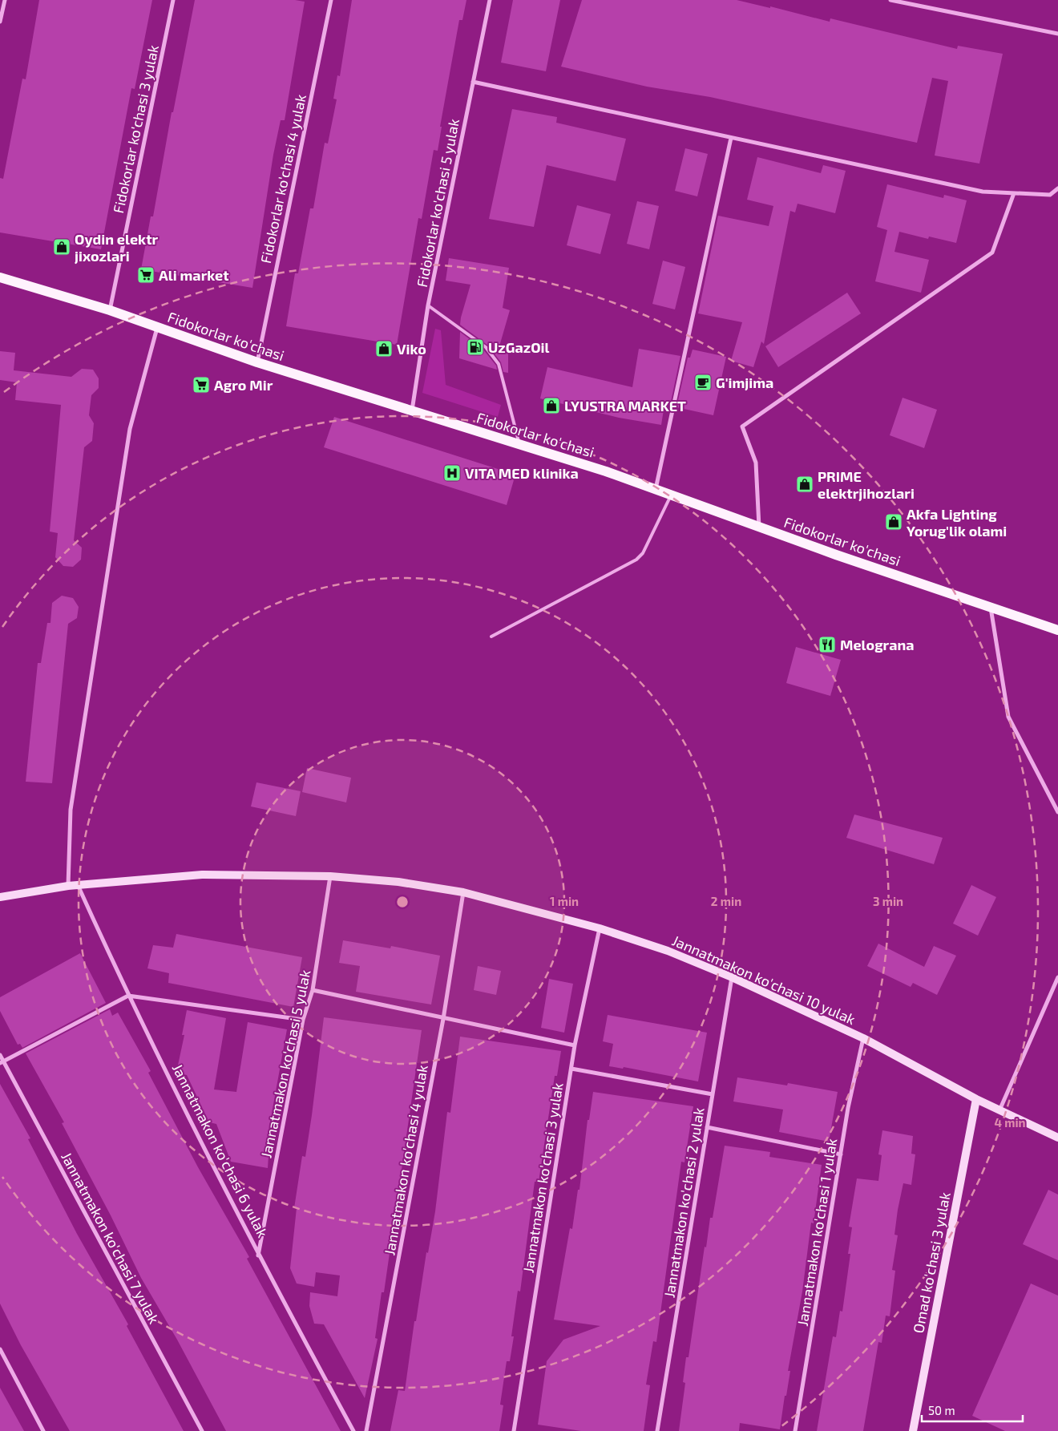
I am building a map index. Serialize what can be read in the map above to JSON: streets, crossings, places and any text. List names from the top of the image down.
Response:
{
  "streets": {
    "main road": ["Fidokorlar ko'chasi"],
    "street": [
      "Fidokorlar ko'chasi 3 yulak",
      "Fidokorlar ko'chasi 4 yulak",
      "Fidokorlar ko'chasi 5 yulak",
      "Jannatmakon ko'chasi 10 yulak",
      "Jannatmakon ko'chasi 5 yulak",
      "Jannatmakon ko'chasi 6 yulak",
      "Jannatmakon ko'chasi 4 yulak",
      "Jannatmakon ko'chasi 3 yulak",
      "Jannatmakon ko'chasi 2 yulak",
      "Jannatmakon ko'chasi 1 yulak",
      "Jannatmakon ko'chasi 7 yulak",
      "Omad ko'chasi 3 yulak"
    ]
  },
  "crossings": [
    ["Fidokorlar ko'chasi 3 yulak", "Fidokorlar ko'chasi"],
    ["Fidokorlar ko'chasi 4 yulak", "Fidokorlar ko'chasi"],
    ["Fidokorlar ko'chasi 5 yulak", "Fidokorlar ko'chasi"],
    ["Jannatmakon ko'chasi 10 yulak", "Jannatmakon ko'chasi 5 yulak"],
    ["Jannatmakon ko'chasi 10 yulak", "Jannatmakon ko'chasi 6 yulak"],
    ["Jannatmakon ko'chasi 10 yulak", "Jannatmakon ko'chasi 4 yulak"],
    ["Jannatmakon ko'chasi 10 yulak", "Jannatmakon ko'chasi 3 yulak"],
    ["Jannatmakon ko'chasi 10 yulak", "Jannatmakon ko'chasi 2 yulak"],
    ["Jannatmakon ko'chasi 10 yulak", "Jannatmakon ko'chasi 1 yulak"],
    ["Jannatmakon ko'chasi 10 yulak", "Omad ko'chasi 3 yulak"],
    ["Jannatmakon ko'chasi 5 yulak", "Jannatmakon ko'chasi 6 yulak"]
  ],
  "places": {
    "shop": [
      "Oydin elektr jixozlari",
      "Viko",
      "LYUSTRA MARKET",
      "PRIME elektrjihozlari",
      "Akfa Lighting Yorug'lik olami"
    ],
    "supermarket": ["Ali market", "Agro Mir"],
    "fuel station": ["UzGazOil"],
    "cafe": ["G'imjima"],
    "hospital": ["VITA MED klinika"],
    "restaurant": ["Melograna"]
  },
  "scale_bar": "50 m",
  "rings": [
    "1 min",
    "2 min",
    "3 min",
    "4 min"
  ]
}
